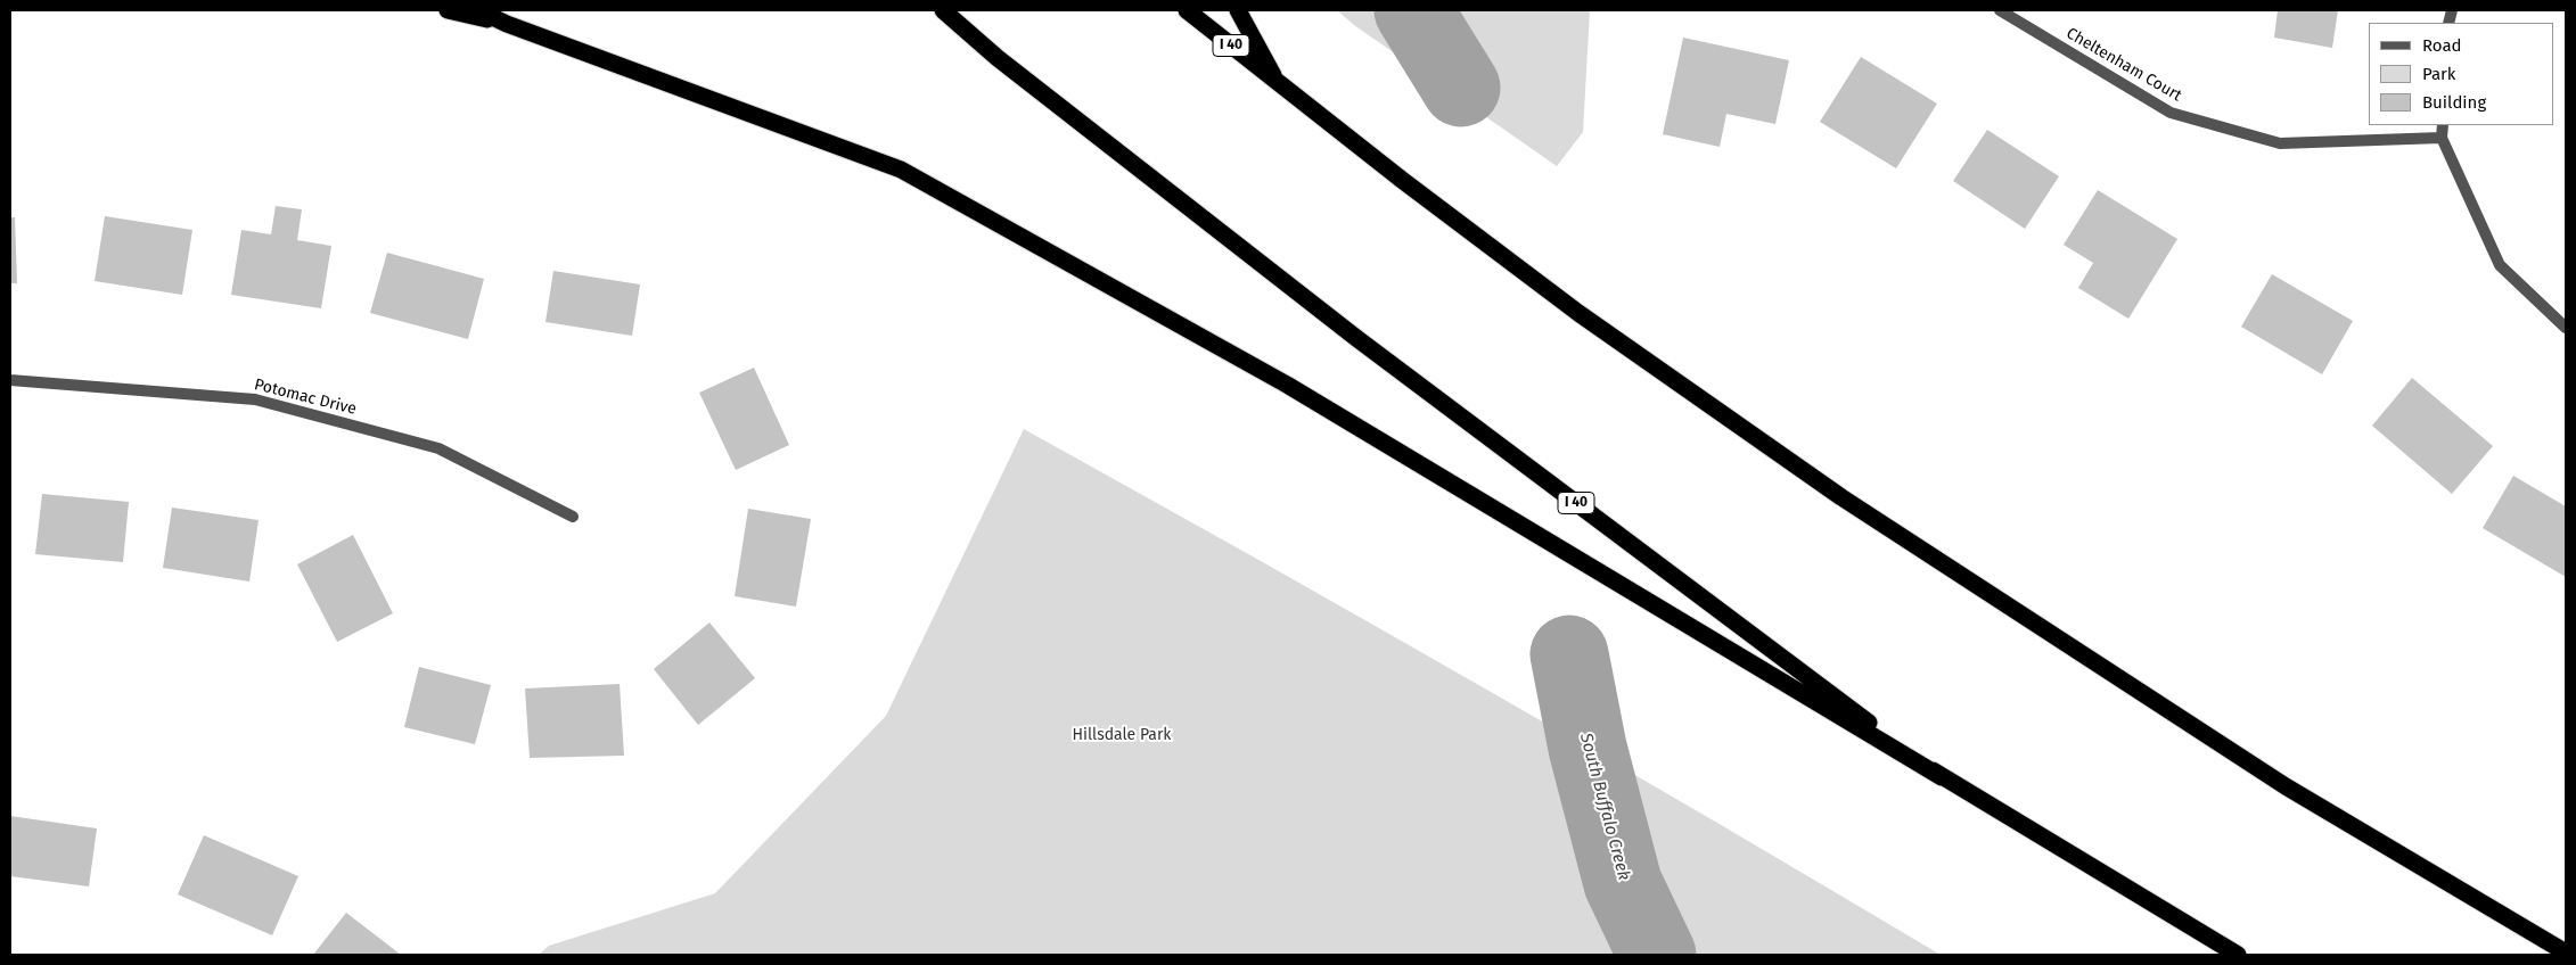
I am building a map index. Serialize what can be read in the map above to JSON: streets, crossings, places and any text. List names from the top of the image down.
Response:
{
  "streets": {
    "highway": ["I 40"],
    "street": ["Cheltenham Court", "Potomac Drive"]
  },
  "water": ["South Buffalo Creek"],
  "parks": ["Hillsdale Park"],
  "legend": ["Road", "Park", "Building"]
}
